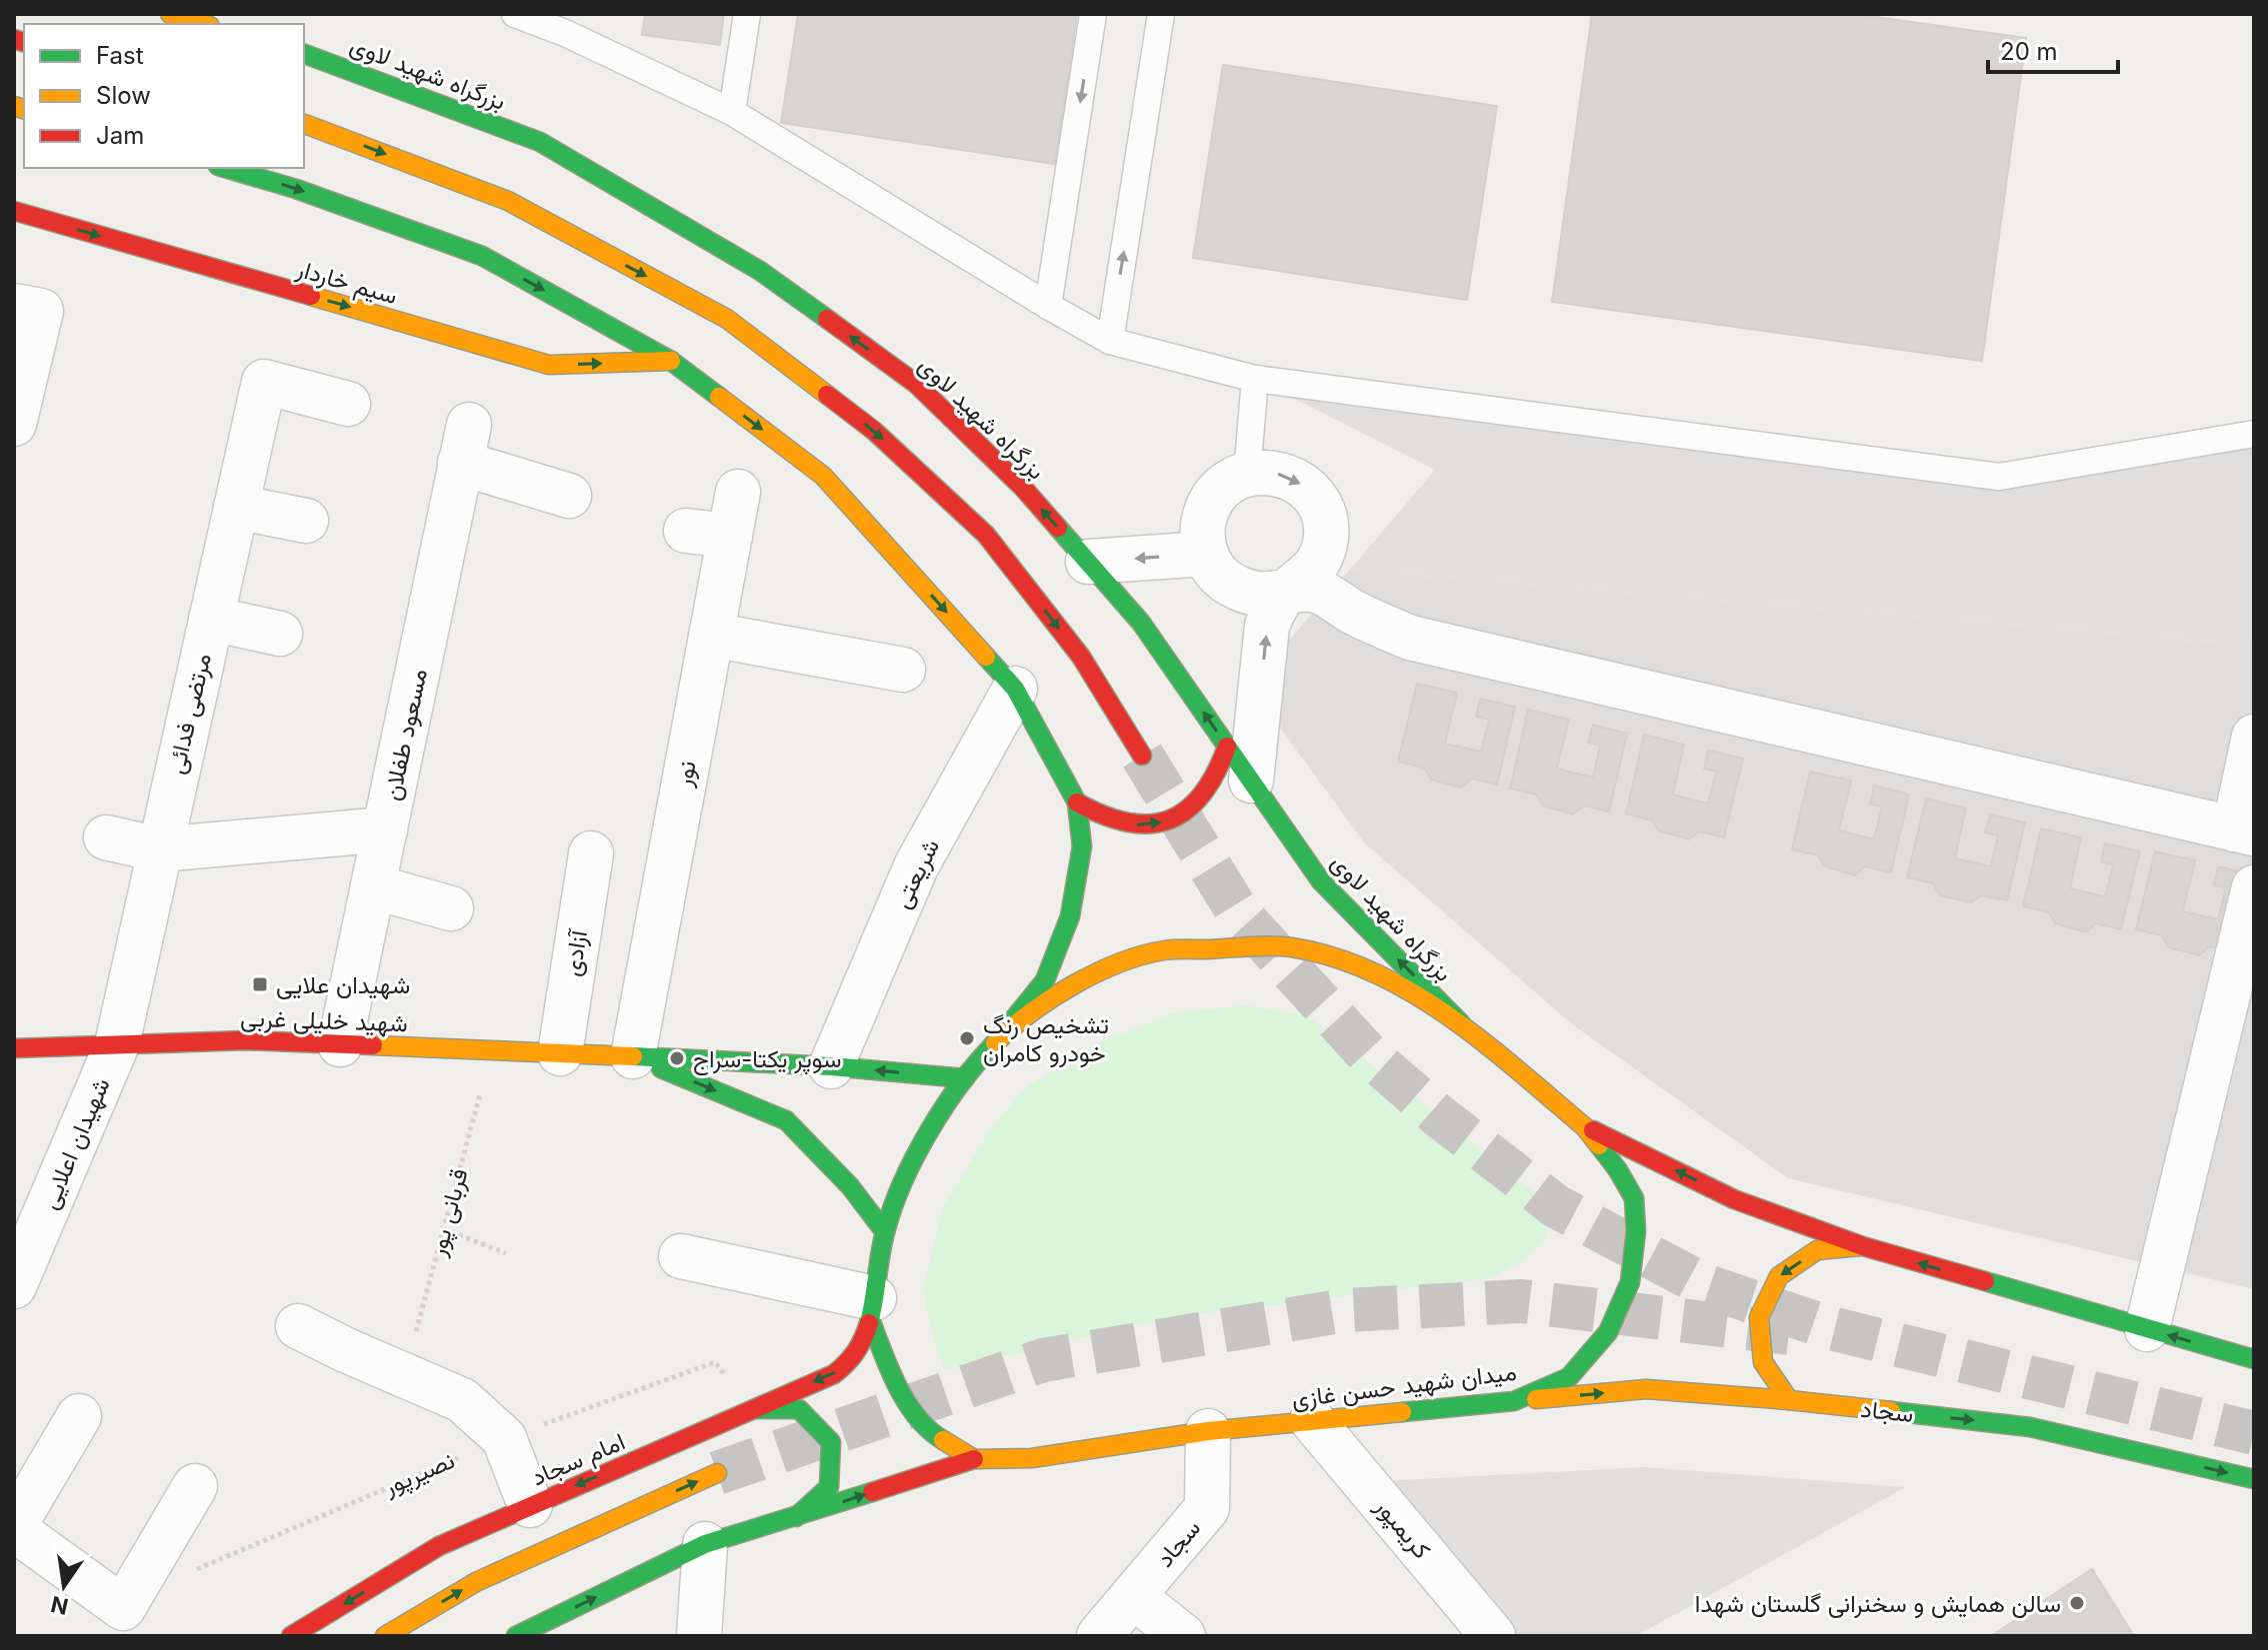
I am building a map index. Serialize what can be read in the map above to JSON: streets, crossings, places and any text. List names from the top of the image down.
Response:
{
  "streets": {
    "main road": [
      "بزرگراه شهید لاوی",
      "سیم خاردار",
      "شهید خلیلی غربی",
      "میدان شهید حسن غازی",
      "سجاد",
      "امام سجاد"
    ],
    "street": [
      "مرتضی فدائی",
      "مسعود طفلان",
      "نور",
      "شریعتی",
      "آزادی",
      "شهیدان اعلایی",
      "کریمپور"
    ],
    "path": ["قربانی پور", "نصیرپور"]
  },
  "crossings": [
    ["بزرگراه شهید لاوی", "میدان شهید حسن غازی"],
    ["مرتضی فدائی", "شهید خلیلی غربی"],
    ["مرتضی فدائی", "شهیدان اعلایی"],
    ["مسعود طفلان", "شهید خلیلی غربی"],
    ["نور", "شهید خلیلی غربی"],
    ["شریعتی", "شهید خلیلی غربی"],
    ["آزادی", "شهید خلیلی غربی"],
    ["شهید خلیلی غربی", "شهیدان اعلایی"],
    ["شهید خلیلی غربی", "قربانی پور"],
    ["شهید خلیلی غربی", "میدان شهید حسن غازی"],
    ["میدان شهید حسن غازی", "سجاد"],
    ["میدان شهید حسن غازی", "امام سجاد"],
    ["میدان شهید حسن غازی", "کریمپور"],
    ["امام سجاد", "نصیرپور"]
  ],
  "places": {
    "transit": ["شهیدان علایی"],
    "other": ["تشخیص رنگ خودرو کامران", "سوپر یکتا-سراج", "سالن همایش و سخنرانی گلستان شهدا"]
  },
  "legend": ["Fast", "Slow", "Jam"],
  "scale_bar": "20 m",
  "north": "bottom"
}
